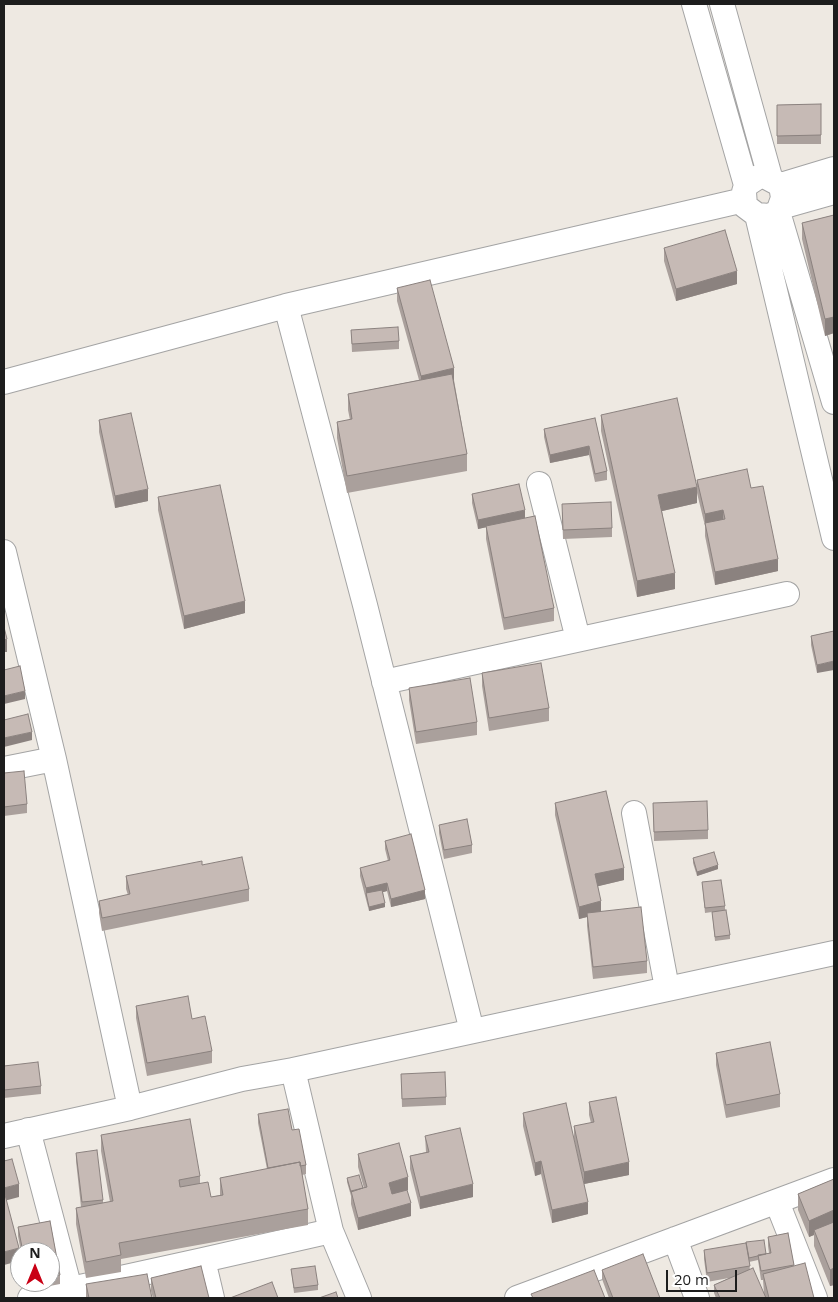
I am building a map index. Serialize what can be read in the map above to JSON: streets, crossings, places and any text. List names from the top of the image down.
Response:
{
  "scale_bar": "20 m",
  "north": "top"
}
